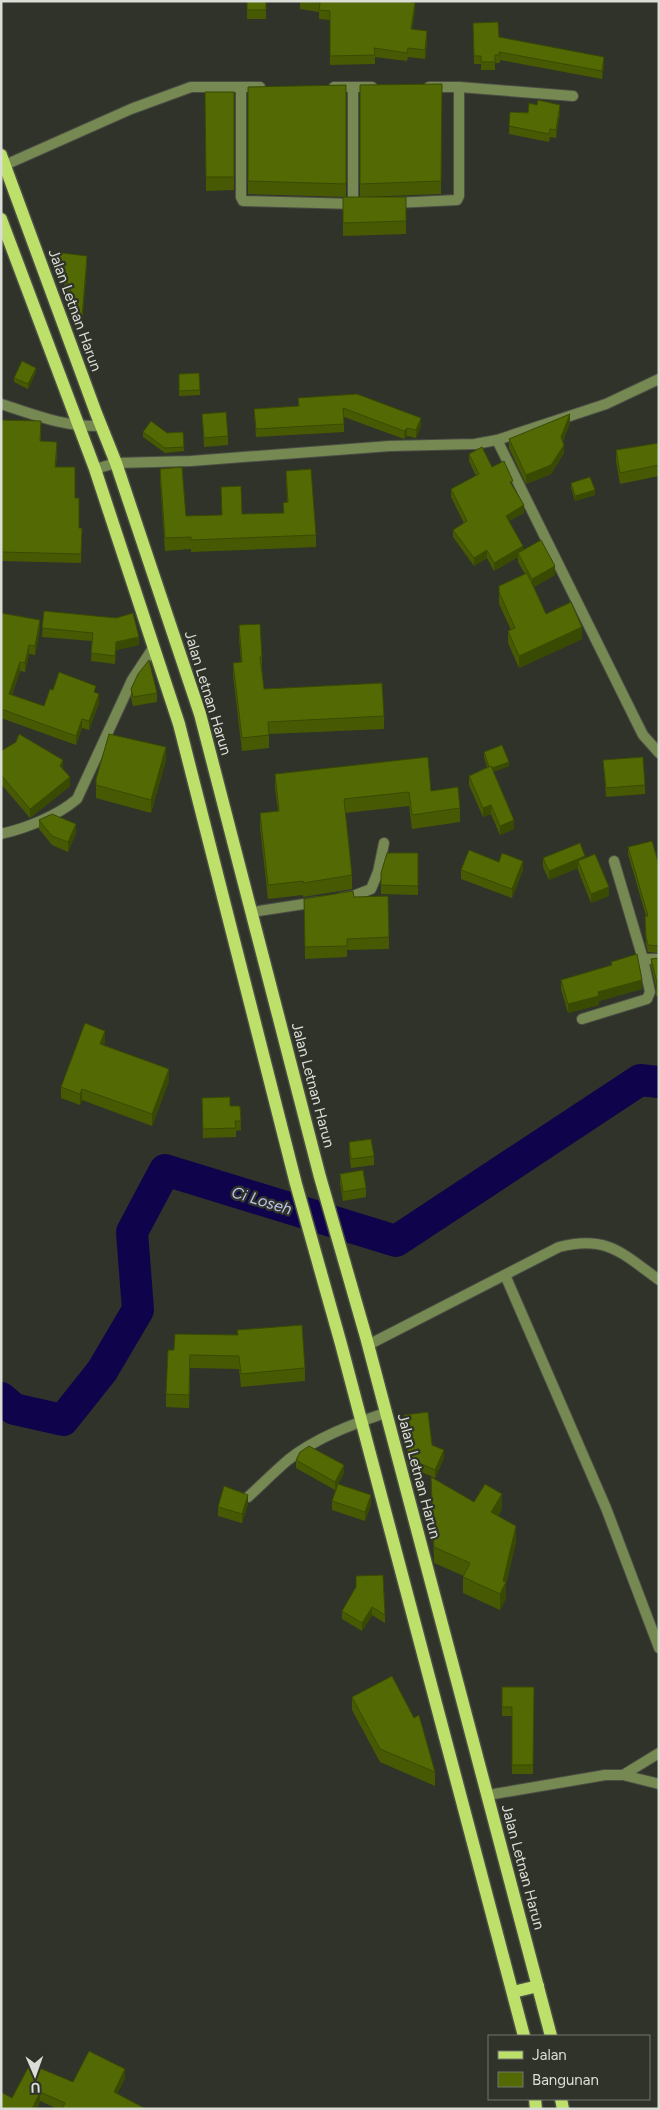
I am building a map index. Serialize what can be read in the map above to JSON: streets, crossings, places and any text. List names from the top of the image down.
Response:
{
  "streets": {
    "main road": ["Jalan Letnan Harun"]
  },
  "water": ["Ci Loseh"],
  "legend": ["Jalan", "Bangunan"],
  "north": "bottom"
}
